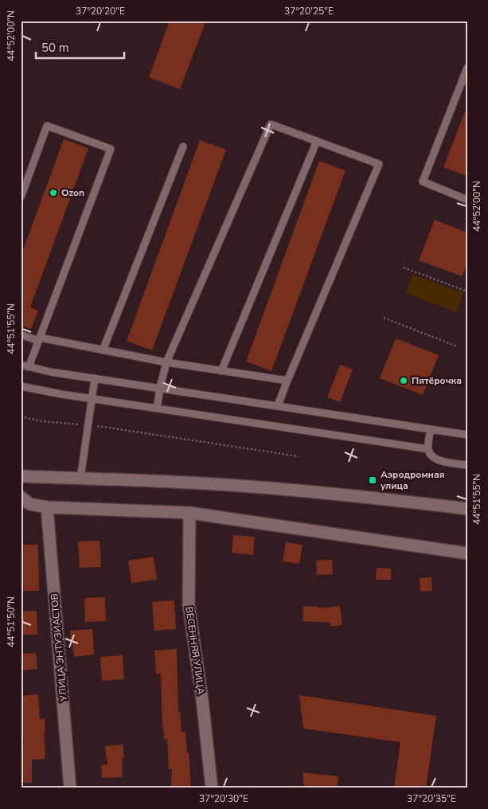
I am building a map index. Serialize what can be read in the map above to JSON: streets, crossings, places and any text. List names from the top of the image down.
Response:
{
  "streets": {
    "street": ["УЛИЦА ЭНТУЗИАСТОВ", "ВЕСЕННЯЯ УЛИЦА"]
  },
  "places": {
    "other": ["Ozon", "Пятёрочка"],
    "transit": ["Аэродромная улица"]
  },
  "scale_bar": "50 m",
  "coordinates": [
    "37°20'20\"E",
    "37°20'25\"E",
    "44°52'00\"N",
    "44°51'55\"N",
    "44°51'50\"N",
    "37°20'30\"E",
    "37°20'35\"E"
  ]
}
